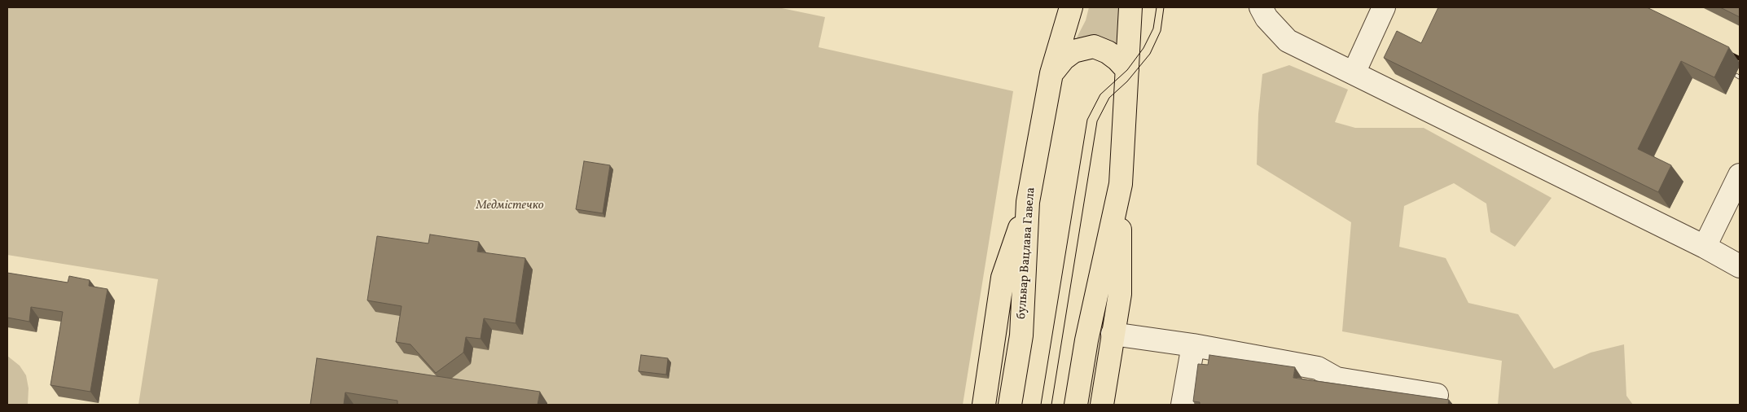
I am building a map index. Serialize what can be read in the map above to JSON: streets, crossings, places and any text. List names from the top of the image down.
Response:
{
  "streets": {
    "main road": ["бульвар Вацлава Гавела"]
  },
  "parks": ["Медмістечко"]
}
